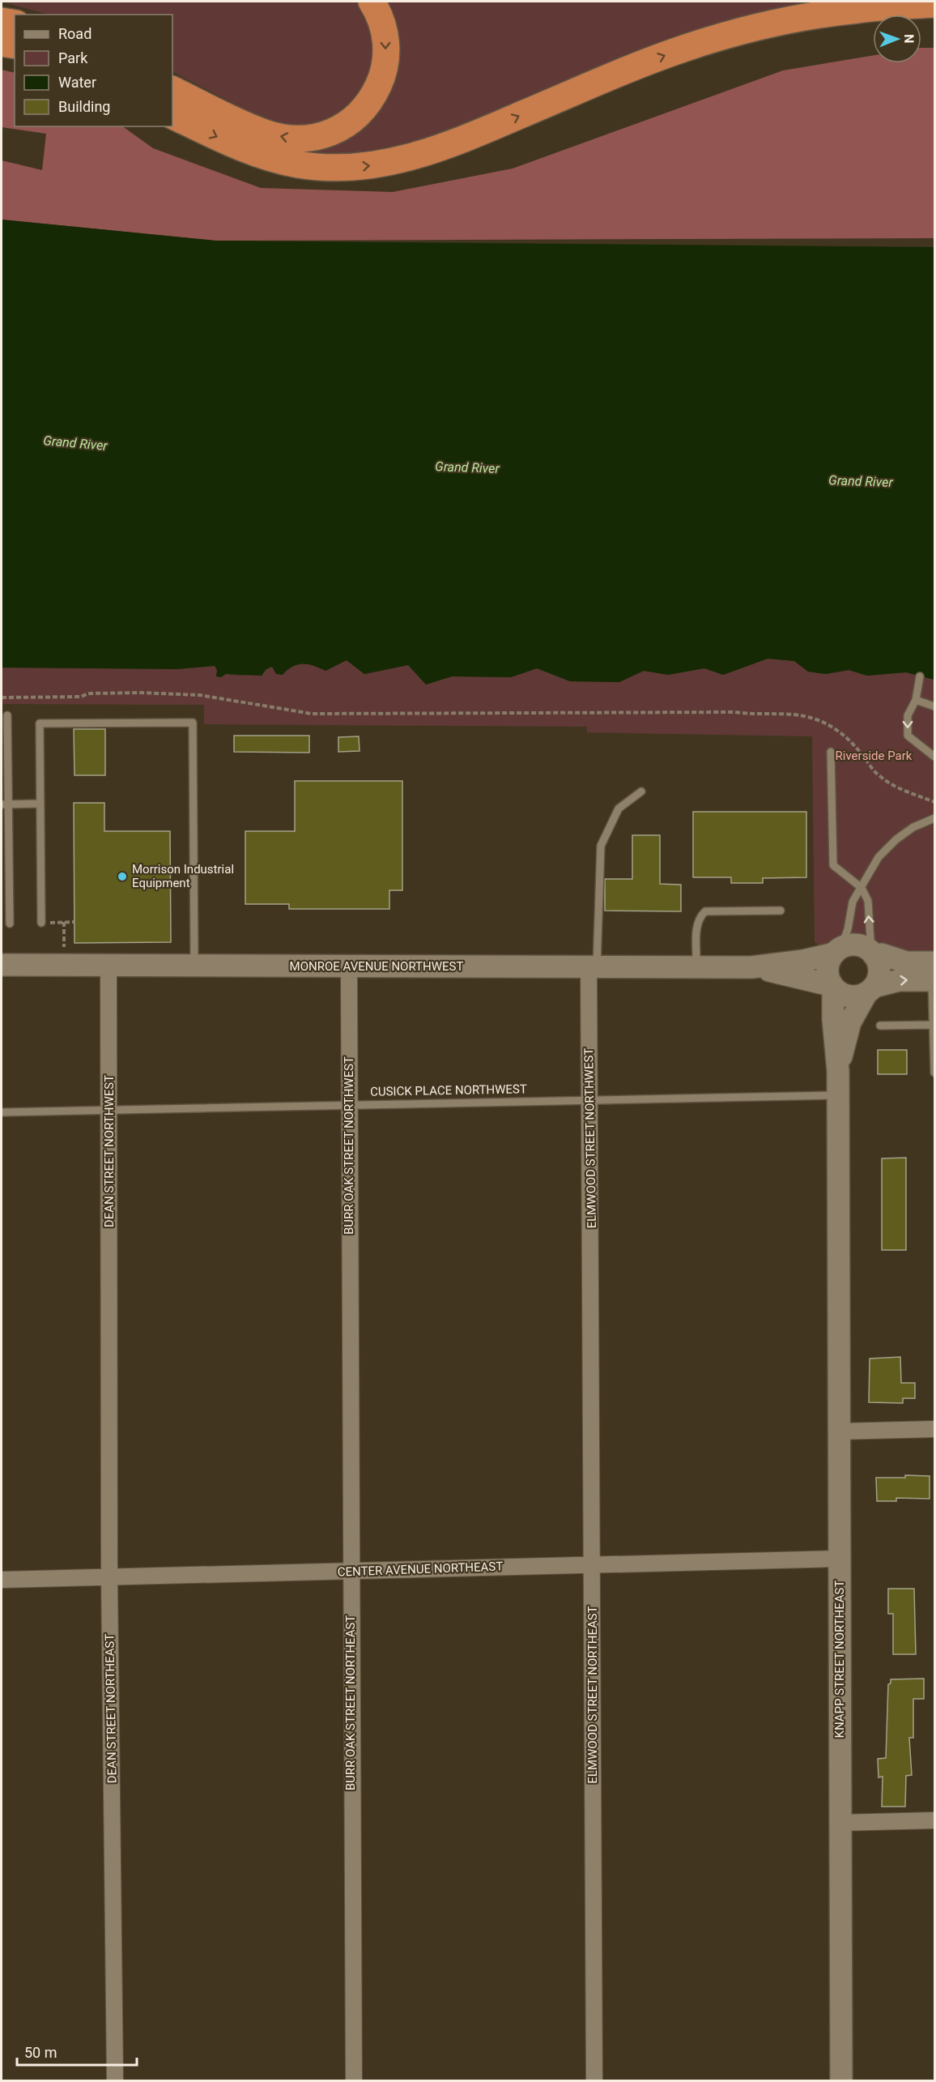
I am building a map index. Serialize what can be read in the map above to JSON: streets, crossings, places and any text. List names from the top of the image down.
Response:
{
  "streets": {
    "main road": ["MONROE AVENUE NORTHWEST", "KNAPP STREET NORTHEAST"],
    "street": [
      "ELMWOOD STREET NORTHWEST",
      "BURR OAK STREET NORTHWEST",
      "DEAN STREET NORTHWEST",
      "CENTER AVENUE NORTHEAST",
      "ELMWOOD STREET NORTHEAST",
      "BURR OAK STREET NORTHEAST",
      "DEAN STREET NORTHEAST"
    ],
    "lane": ["CUSICK PLACE NORTHWEST"]
  },
  "crossings": [
    ["MONROE AVENUE NORTHWEST", "ELMWOOD STREET NORTHWEST"],
    ["MONROE AVENUE NORTHWEST", "BURR OAK STREET NORTHWEST"],
    ["MONROE AVENUE NORTHWEST", "DEAN STREET NORTHWEST"],
    ["CUSICK PLACE NORTHWEST", "ELMWOOD STREET NORTHWEST"],
    ["CUSICK PLACE NORTHWEST", "BURR OAK STREET NORTHWEST"],
    ["CUSICK PLACE NORTHWEST", "DEAN STREET NORTHWEST"],
    ["CUSICK PLACE NORTHWEST", "KNAPP STREET NORTHEAST"],
    ["ELMWOOD STREET NORTHWEST", "ELMWOOD STREET NORTHEAST"],
    ["BURR OAK STREET NORTHWEST", "BURR OAK STREET NORTHEAST"],
    ["DEAN STREET NORTHWEST", "DEAN STREET NORTHEAST"],
    ["CENTER AVENUE NORTHEAST", "KNAPP STREET NORTHEAST"],
    ["CENTER AVENUE NORTHEAST", "ELMWOOD STREET NORTHEAST"],
    ["CENTER AVENUE NORTHEAST", "BURR OAK STREET NORTHEAST"],
    ["CENTER AVENUE NORTHEAST", "DEAN STREET NORTHEAST"]
  ],
  "water": ["Grand River"],
  "parks": ["Riverside Park"],
  "places": ["Morrison Industrial Equipment"],
  "legend": [
    "Road",
    "Park",
    "Water",
    "Building"
  ],
  "scale_bar": "50 m",
  "north": "right"
}
